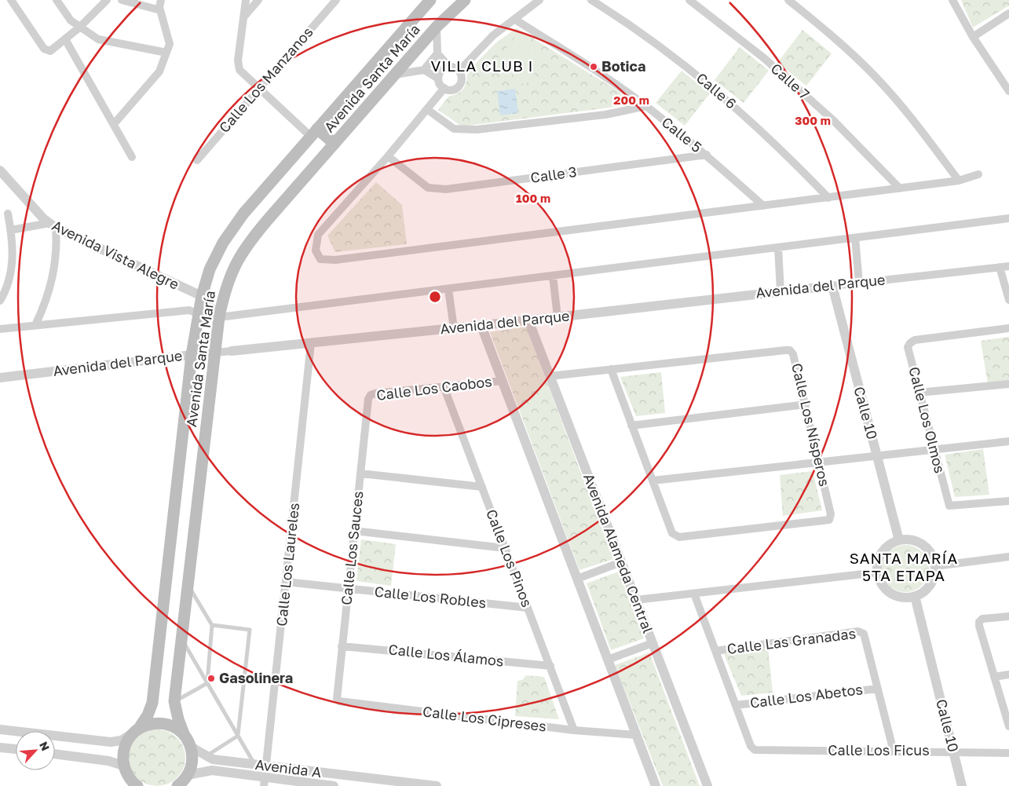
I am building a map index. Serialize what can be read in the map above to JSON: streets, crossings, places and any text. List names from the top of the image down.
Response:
{
  "streets": {
    "main road": ["Avenida Santa María"],
    "street": [
      "Calle Los Manzanos",
      "Calle 7",
      "Calle 6",
      "Calle 5",
      "Calle 3",
      "Avenida Vista Alegre",
      "Avenida del Parque",
      "Calle Los Caobos",
      "Calle 10",
      "Calle Los Olmos",
      "Calle Los Nísperos",
      "Calle Los Sauces",
      "Avenida Alameda Central",
      "Calle Los Pinos",
      "Calle Los Laureles",
      "Calle Los Robles",
      "Calle Las Granadas",
      "Calle Los Álamos",
      "Calle Los Abetos",
      "Calle Los Cipreses",
      "Calle Los Ficus",
      "Avenida A"
    ]
  },
  "crossings": [
    ["Avenida Santa María", "Avenida Vista Alegre"],
    ["Avenida Santa María", "Avenida del Parque"],
    ["Avenida Santa María", "Avenida A"],
    ["Calle 5", "Calle 3"],
    ["Avenida del Parque", "Calle 10"],
    ["Avenida del Parque", "Avenida Alameda Central"],
    ["Avenida del Parque", "Calle Los Laureles"],
    ["Calle Los Caobos", "Calle Los Sauces"],
    ["Calle Los Caobos", "Calle Los Pinos"],
    ["Calle 10", "Calle Los Ficus"],
    ["Calle Los Nísperos", "Avenida Alameda Central"],
    ["Calle Los Sauces", "Calle Los Robles"],
    ["Calle Los Sauces", "Calle Los Álamos"],
    ["Calle Los Sauces", "Calle Los Cipreses"],
    ["Calle Los Pinos", "Calle Los Robles"],
    ["Calle Los Pinos", "Calle Los Álamos"],
    ["Calle Los Pinos", "Calle Los Cipreses"],
    ["Calle Los Laureles", "Calle Los Robles"],
    ["Calle Los Laureles", "Avenida A"],
    ["Calle Las Granadas", "Calle Los Abetos"],
    ["Calle Las Granadas", "Calle Los Ficus"],
    ["Calle Los Abetos", "Calle Los Ficus"]
  ],
  "districts": ["VILLA CLUB I", "SANTA MARÍA 5TA ETAPA"],
  "places": ["Botica", "Gasolinera"],
  "north": "top right",
  "rings": ["200 m", "300 m", "100 m"]
}
